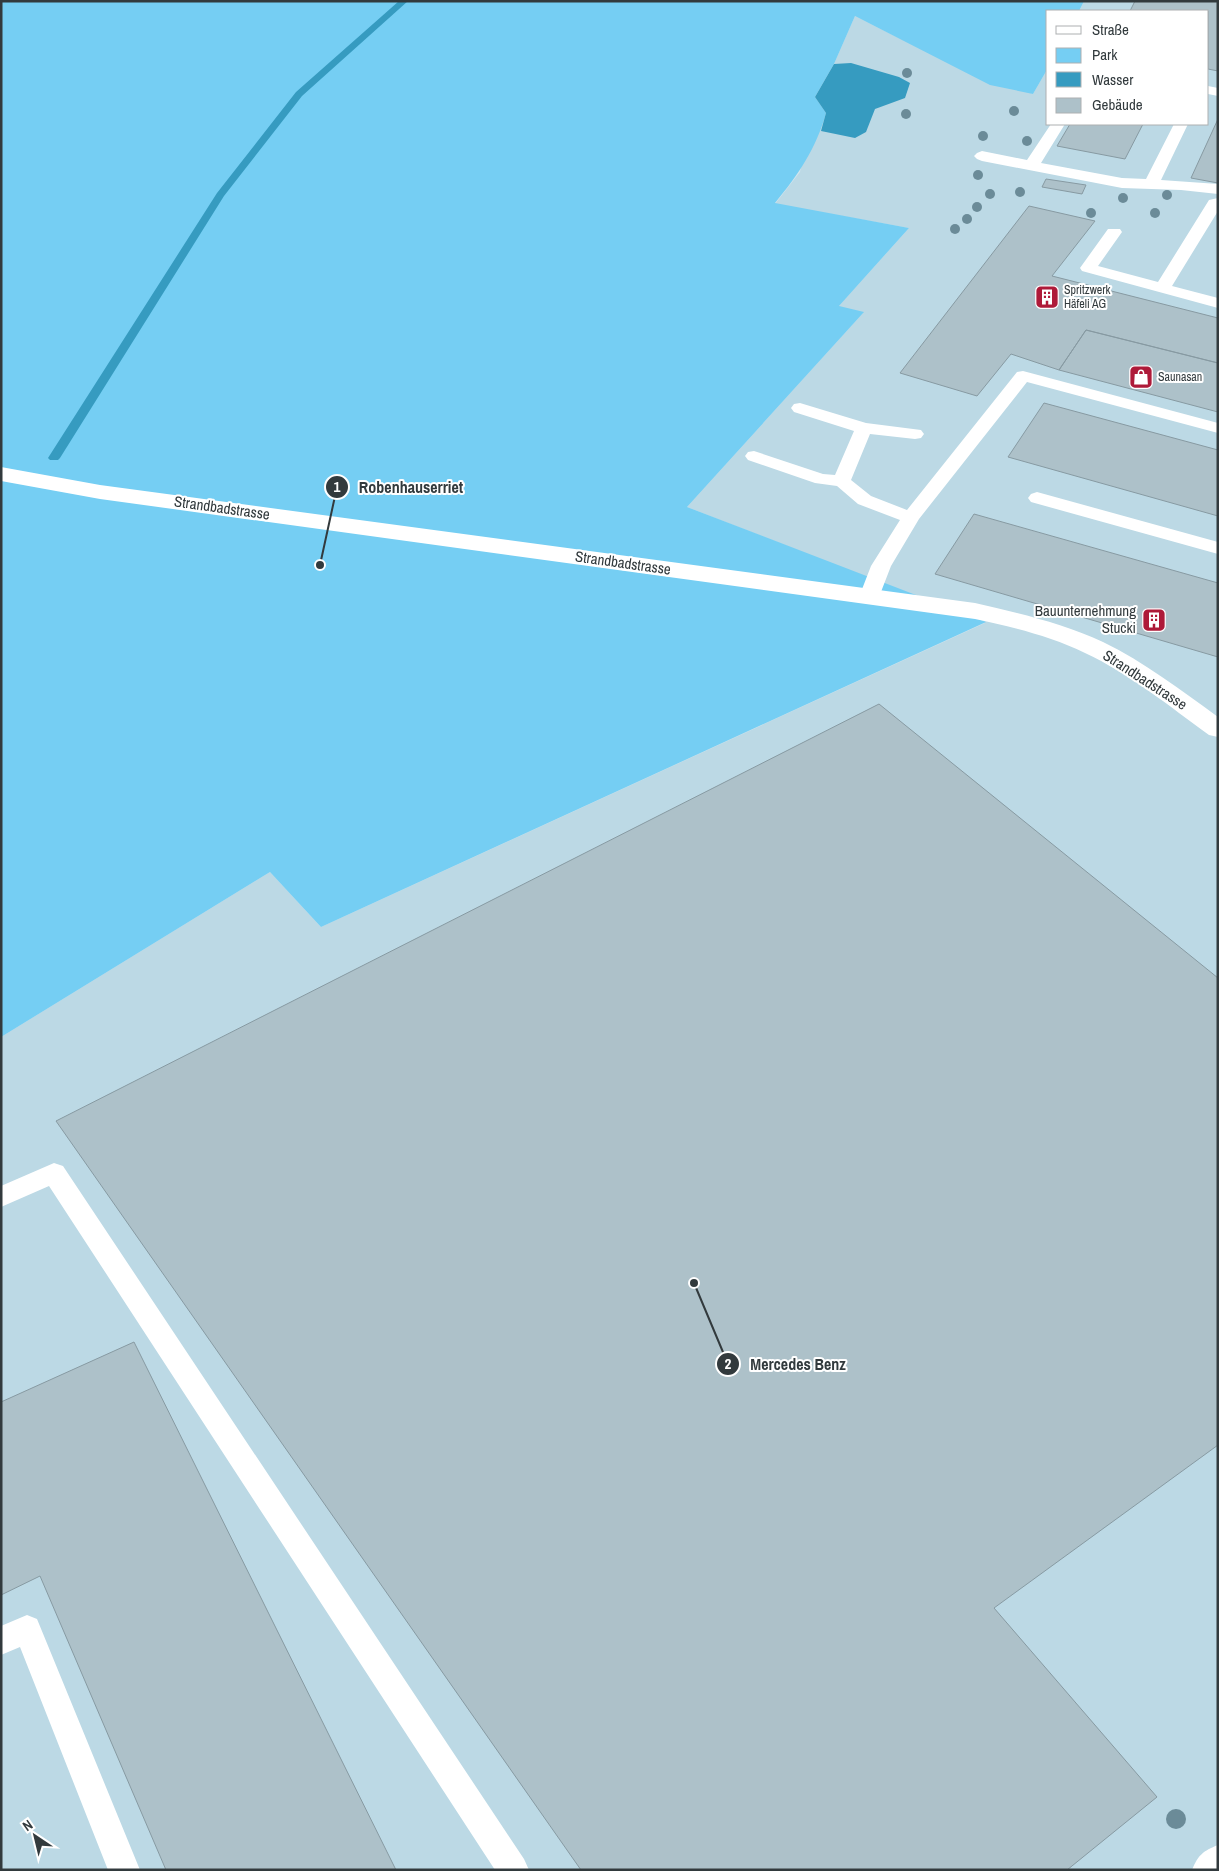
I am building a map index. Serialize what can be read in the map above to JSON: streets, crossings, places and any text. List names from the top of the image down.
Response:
{
  "streets": {
    "street": ["Strandbadstrasse"]
  },
  "places": {
    "building": ["Spritzwerk Häfeli AG", "Bauunternehmung Stucki"],
    "shop": ["Saunasan"],
    "other": ["Robenhauserriet", "Mercedes Benz"]
  },
  "legend": [
    "Straße",
    "Park",
    "Wasser",
    "Gebäude"
  ],
  "north": "top left"
}
